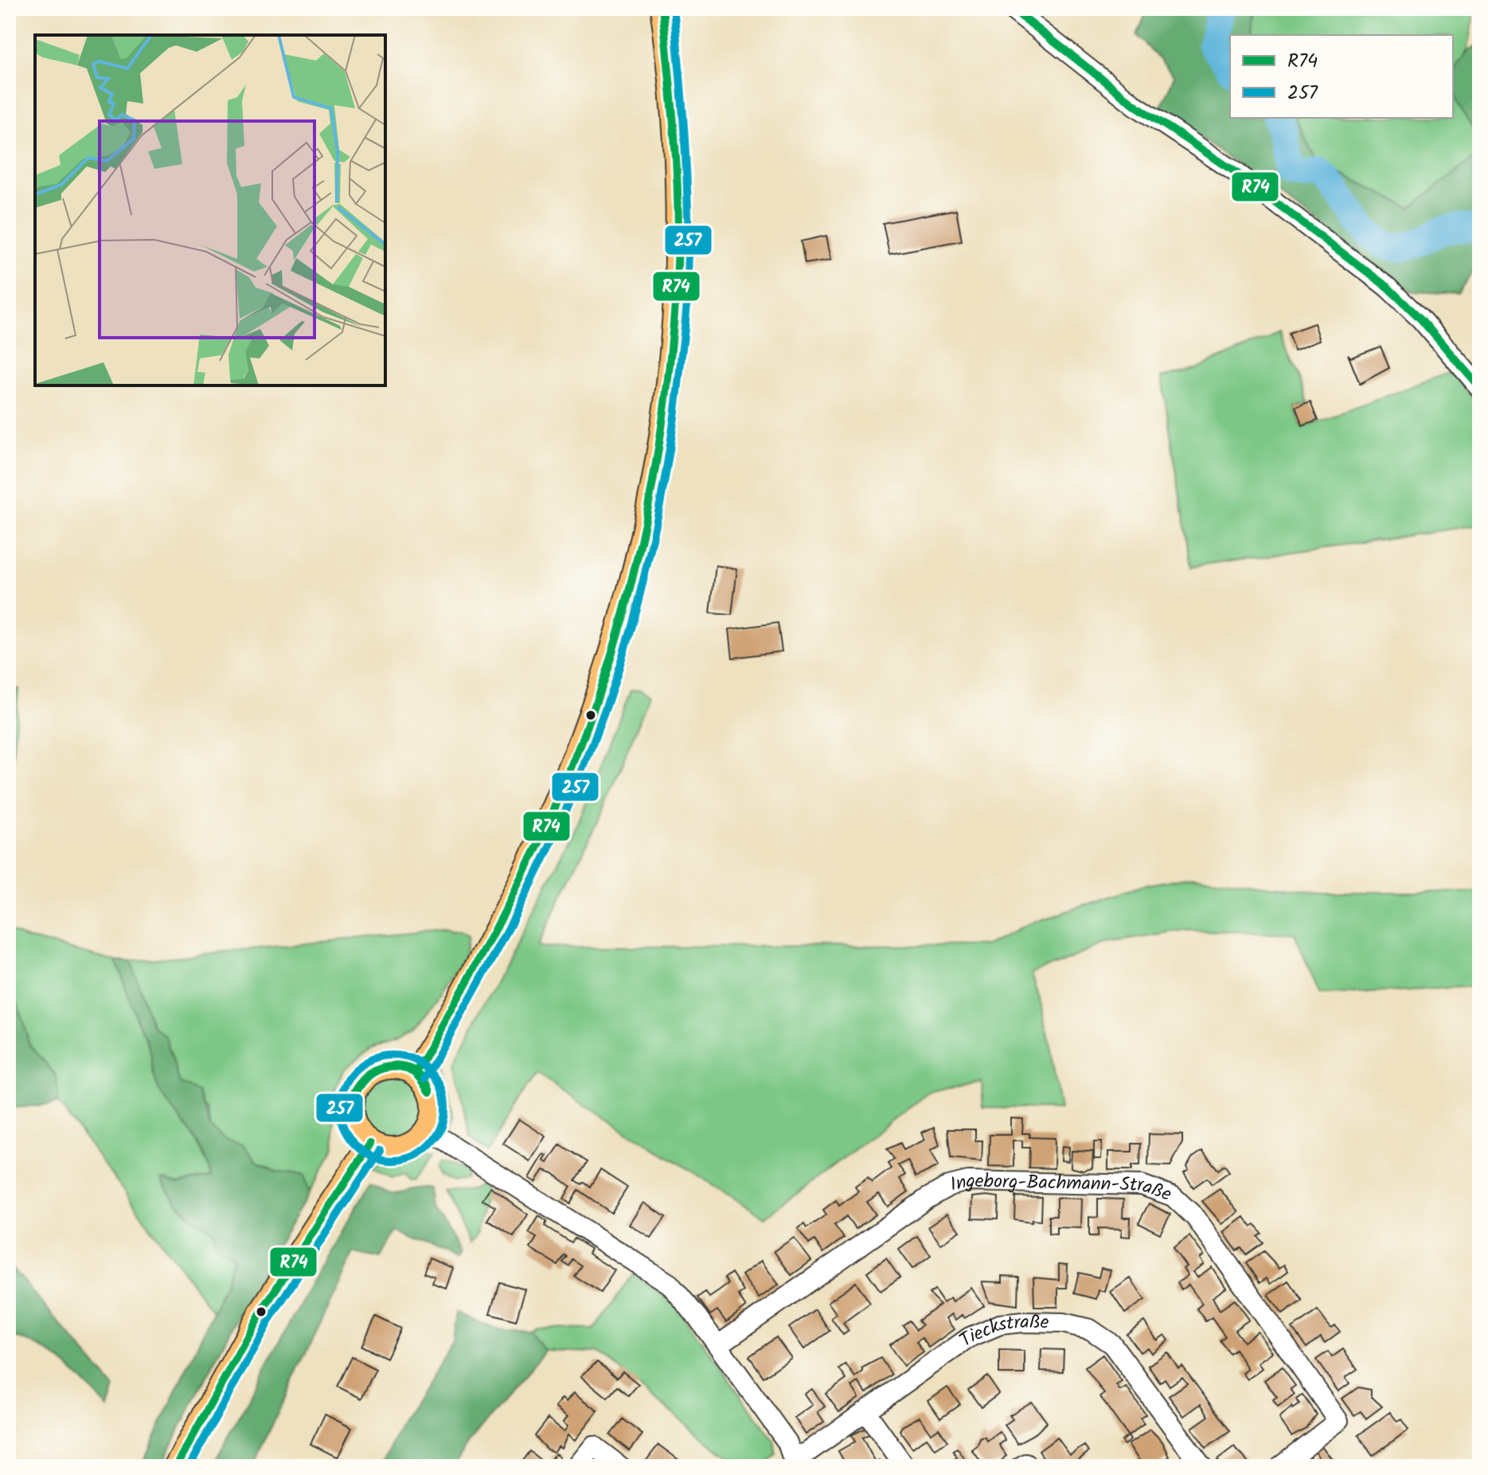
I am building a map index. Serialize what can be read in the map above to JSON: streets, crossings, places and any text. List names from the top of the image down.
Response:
{
  "streets": {
    "street": ["Ingeborg-Bachmann-Straße", "Tieckstraße"]
  },
  "lines": ["transit line R74", "transit line 257"],
  "legend": ["R74", "257"]
}
